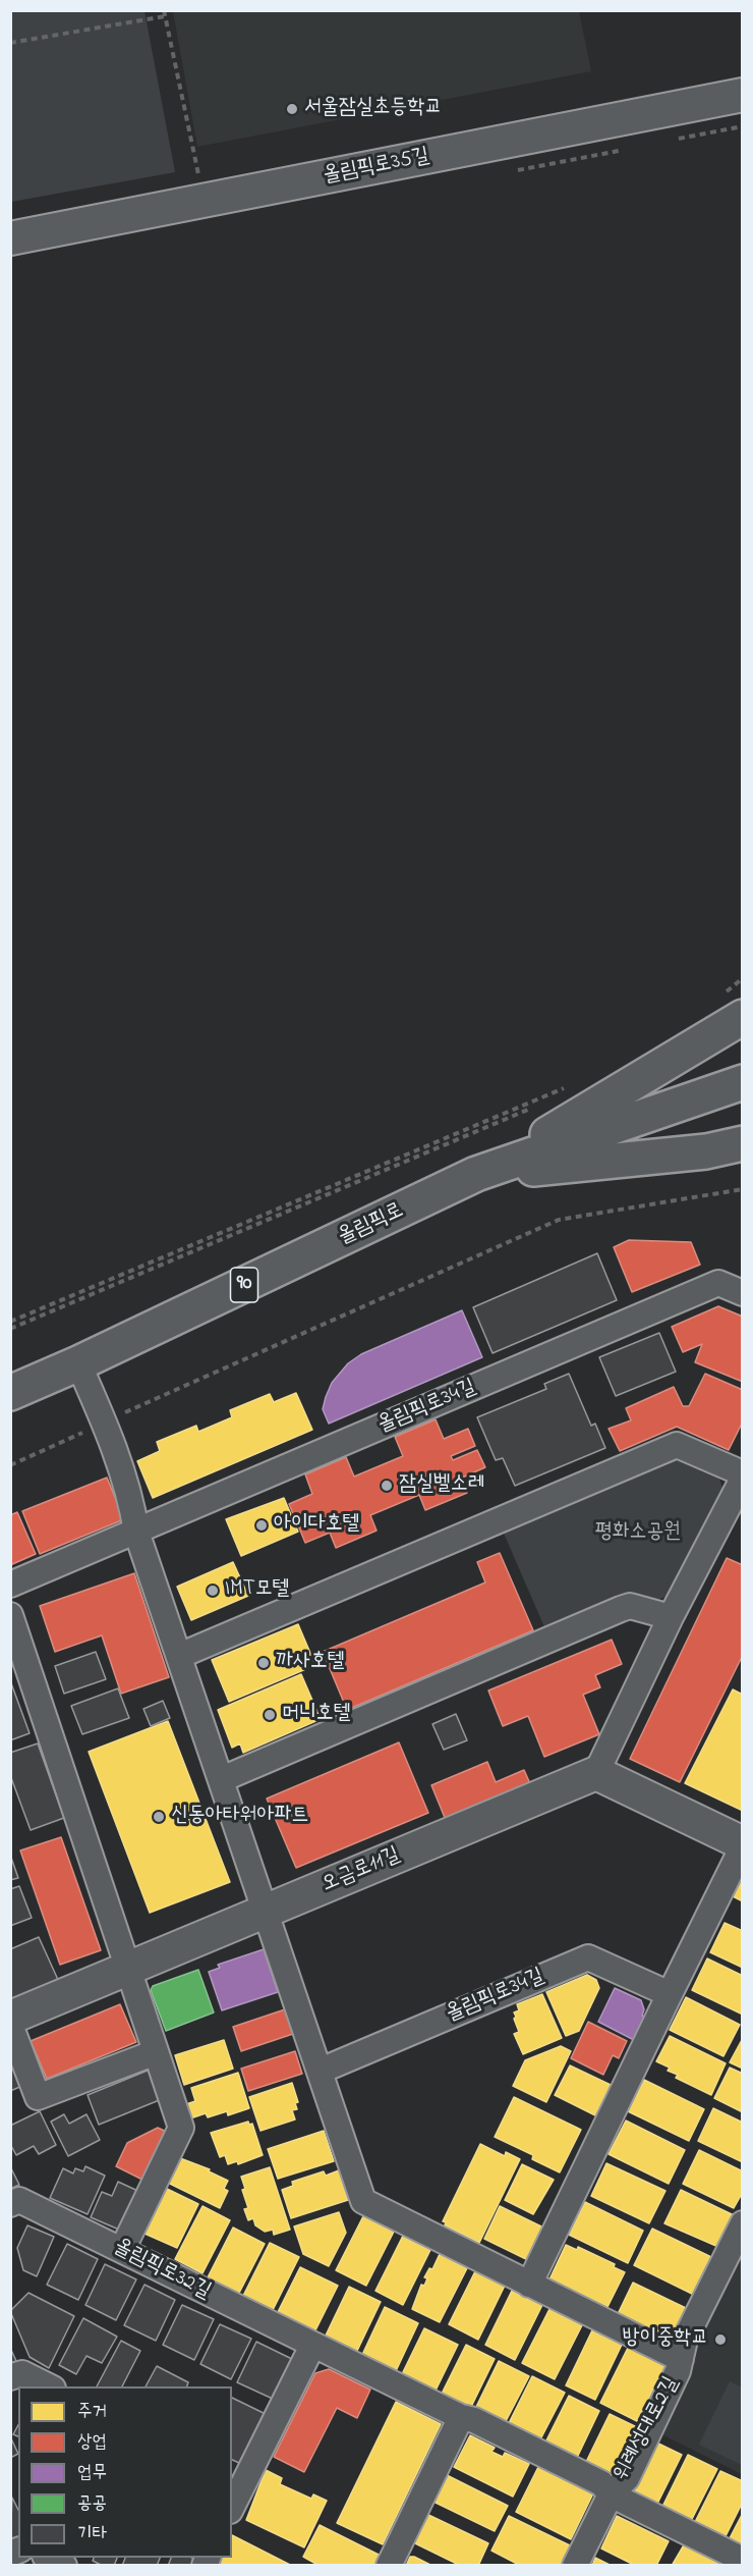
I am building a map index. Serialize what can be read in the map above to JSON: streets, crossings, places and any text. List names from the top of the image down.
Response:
{
  "streets": {
    "main road": ["올림픽로", "90"],
    "street": [
      "올림픽로35길",
      "올림픽로34길",
      "오금로11길",
      "올림픽로32길",
      "위례성대로2길"
    ]
  },
  "crossings": [
    ["올림픽로", "90"],
    ["올림픽로32길", "위례성대로2길"]
  ],
  "parks": ["평화소공원"],
  "places": [
    "서울잠실초등학교",
    "잠실벨소레",
    "아이다호텔",
    "IMT모텔",
    "까사호텔",
    "머니호텔",
    "신동아타워아파트",
    "방이중학교"
  ],
  "legend": [
    "주거",
    "상업",
    "업무",
    "공공",
    "기타"
  ]
}
